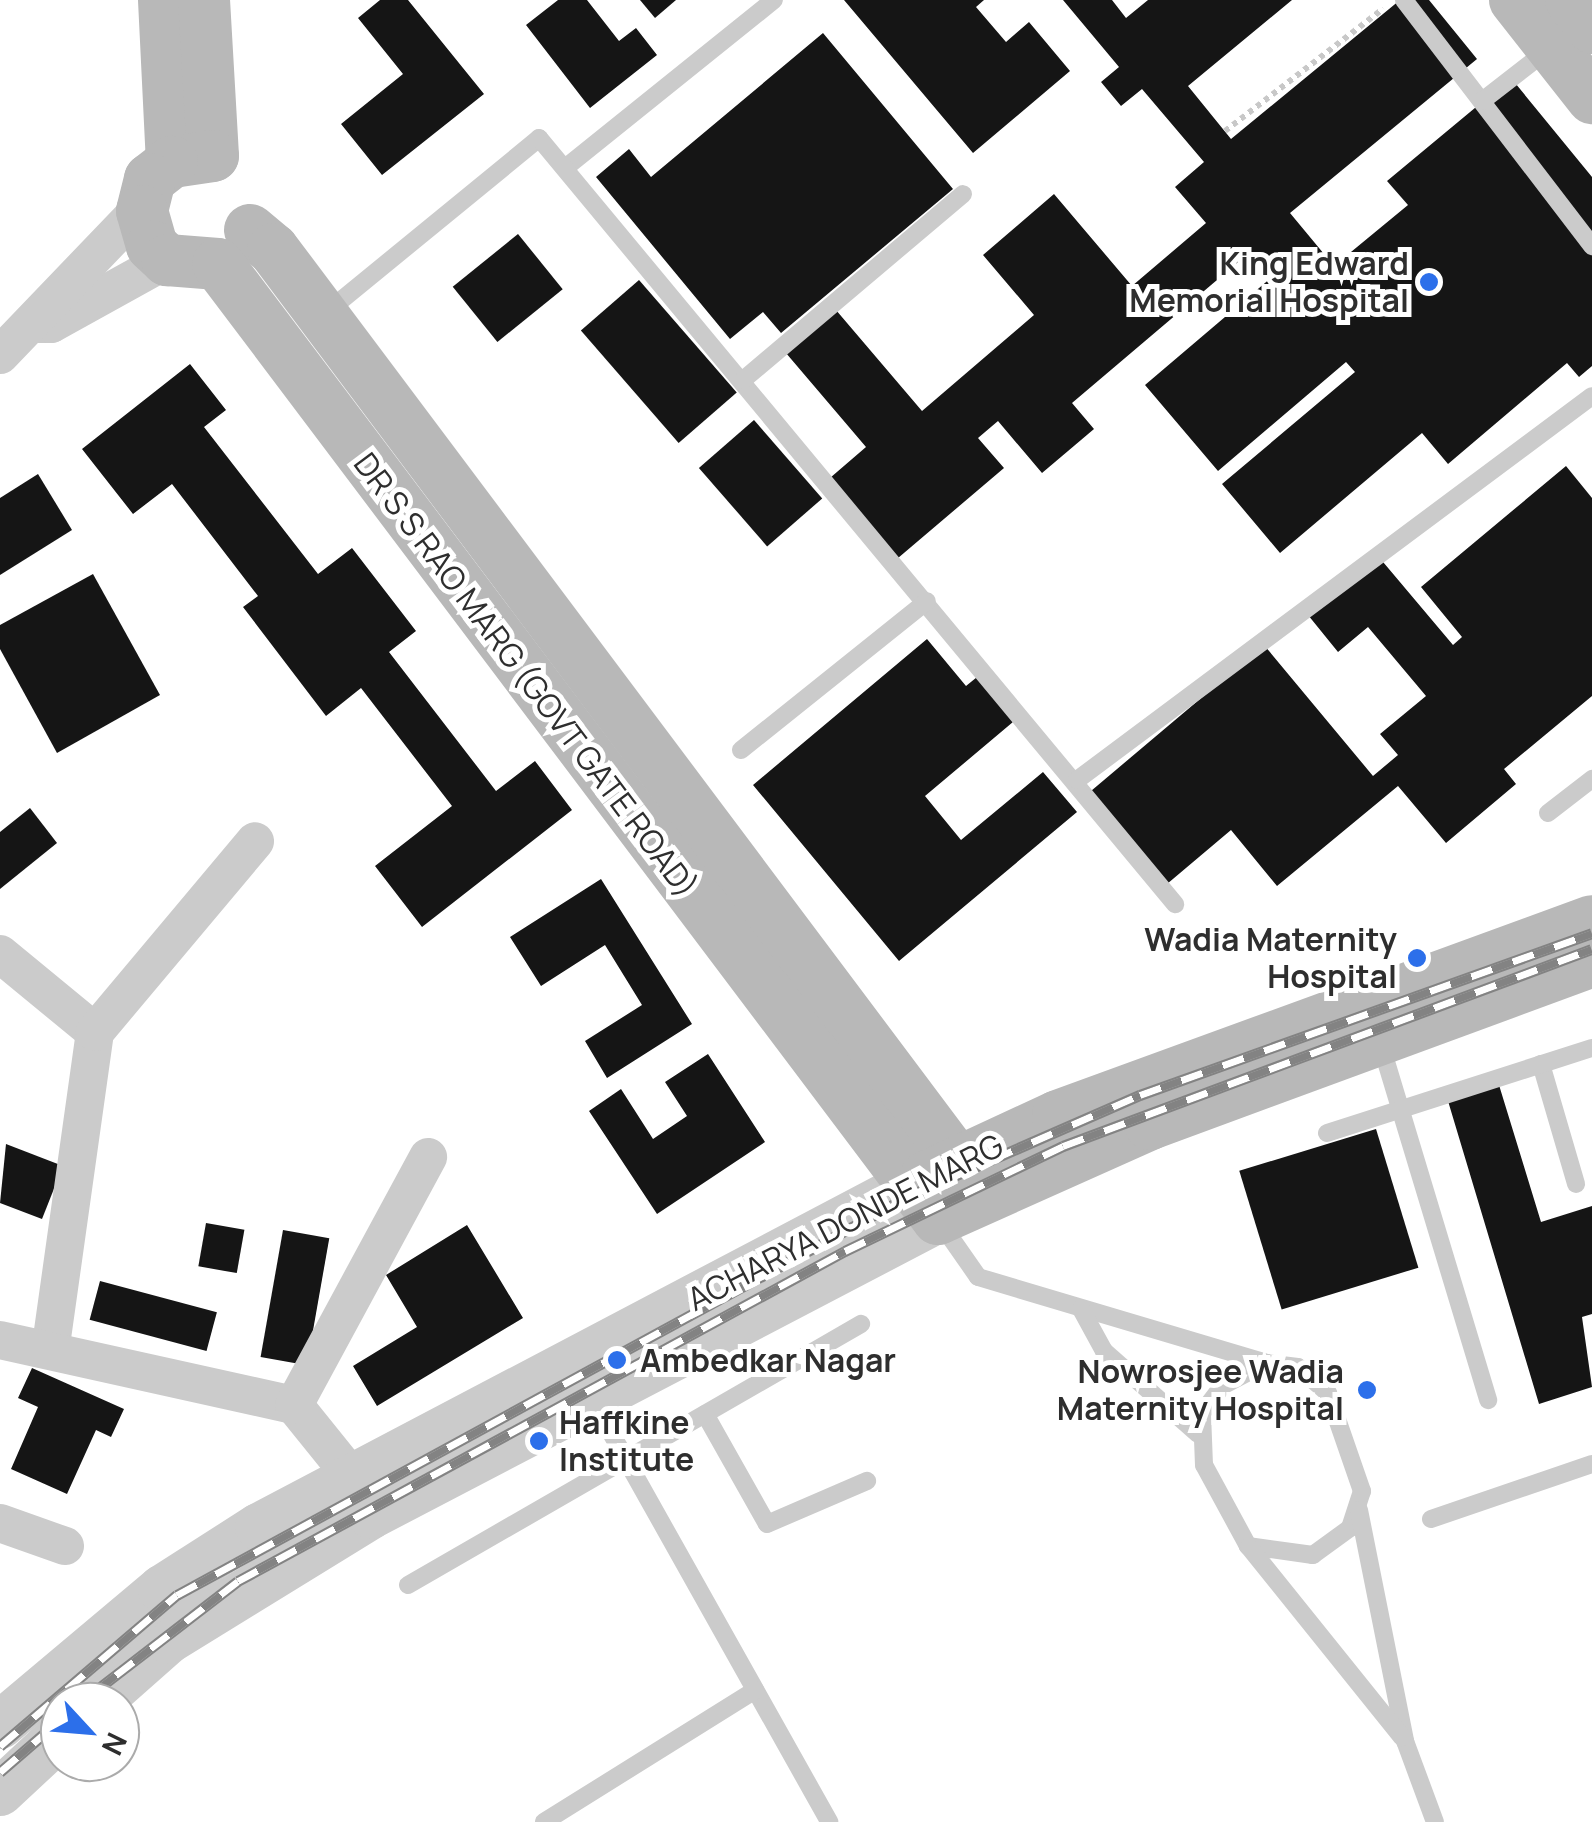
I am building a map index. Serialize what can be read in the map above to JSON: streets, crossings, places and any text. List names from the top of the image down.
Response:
{
  "streets": {
    "main road": ["DR S S RAO MARG (GOVT GATE ROAD)", "ACHARYA DONDE MARG"]
  },
  "crossings": [
    ["DR S S RAO MARG (GOVT GATE ROAD)", "ACHARYA DONDE MARG"]
  ],
  "places": [
    "King Edward Memorial Hospital",
    "Wadia Maternity Hospital",
    "Ambedkar Nagar",
    "Nowrosjee Wadia Maternity Hospital",
    "Haffkine Institute"
  ],
  "north": "bottom right"
}
